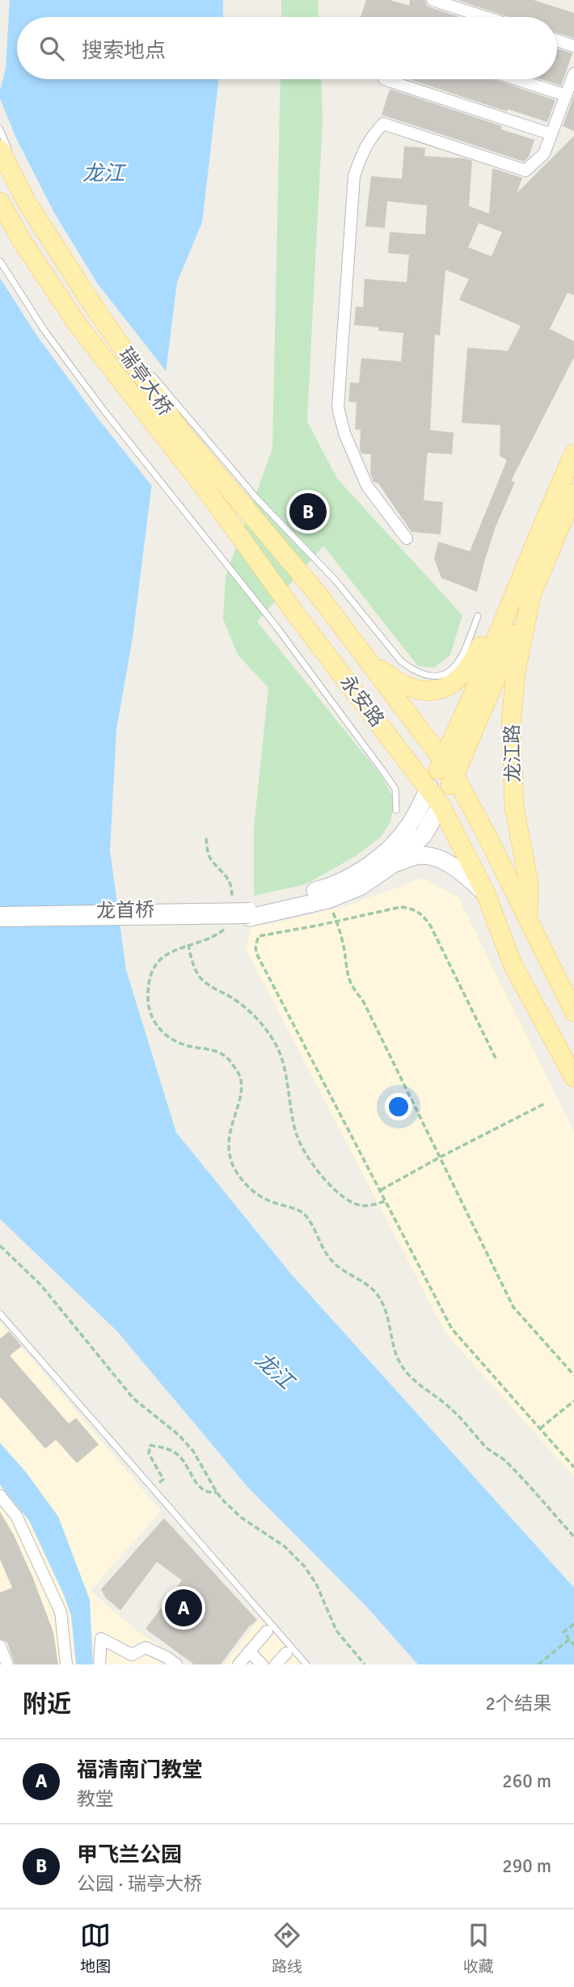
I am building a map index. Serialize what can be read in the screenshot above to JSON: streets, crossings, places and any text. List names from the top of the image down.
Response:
{
  "streets": {
    "main road": ["瑞亭大桥", "永安路", "龙江路"],
    "street": ["龙首桥"]
  },
  "crossings": [
    ["瑞亭大桥", "永安路"],
    ["永安路", "龙江路"]
  ],
  "water": ["龙江"],
  "page": {
    "search": "搜索地点",
    "pins": ["B", "A"],
    "heading": ["附近", "2个结果"],
    "list": [
      {
        "mark": "A",
        "name": "福清南门教堂",
        "note": "教堂",
        "value": "260 m"
      },
      {
        "mark": "B",
        "name": "甲飞兰公园",
        "note": "公园 · 瑞亭大桥",
        "value": "290 m"
      }
    ],
    "nav": ["地图", "路线", "收藏"]
  }
}
